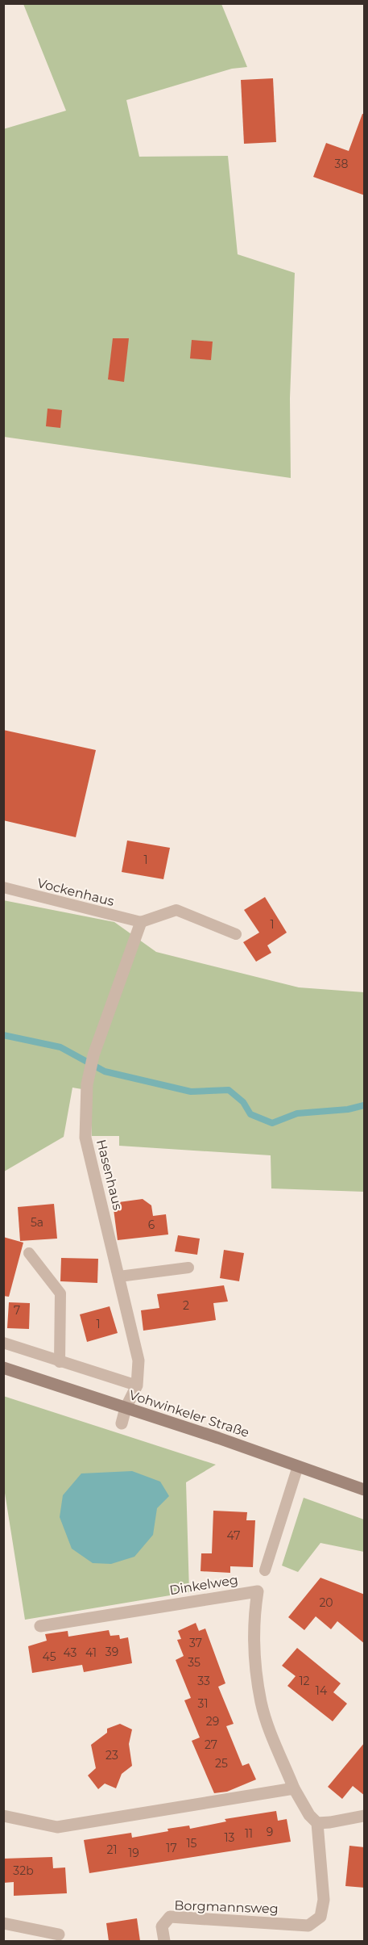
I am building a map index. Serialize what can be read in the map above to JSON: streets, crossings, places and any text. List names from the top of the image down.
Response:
{
  "streets": {
    "main road": ["Vohwinkeler Straße"],
    "street": ["Hasenhaus", "Dinkelweg", "Borgmannsweg"],
    "lane": ["Vockenhaus"]
  },
  "crossings": [
    ["Vockenhaus", "Hasenhaus"],
    ["Hasenhaus", "Vohwinkeler Straße"],
    ["Dinkelweg", "Borgmannsweg"]
  ],
  "house_numbers": [
    "38",
    "1",
    "1",
    "5a",
    "6",
    "2",
    "7",
    "1",
    "47",
    "20",
    "37",
    "39",
    "43",
    "41",
    "45",
    "35",
    "33",
    "12",
    "14",
    "31",
    "29",
    "27",
    "23",
    "25",
    "9",
    "11",
    "13",
    "15",
    "17",
    "21",
    "19",
    "32b"
  ]
}
